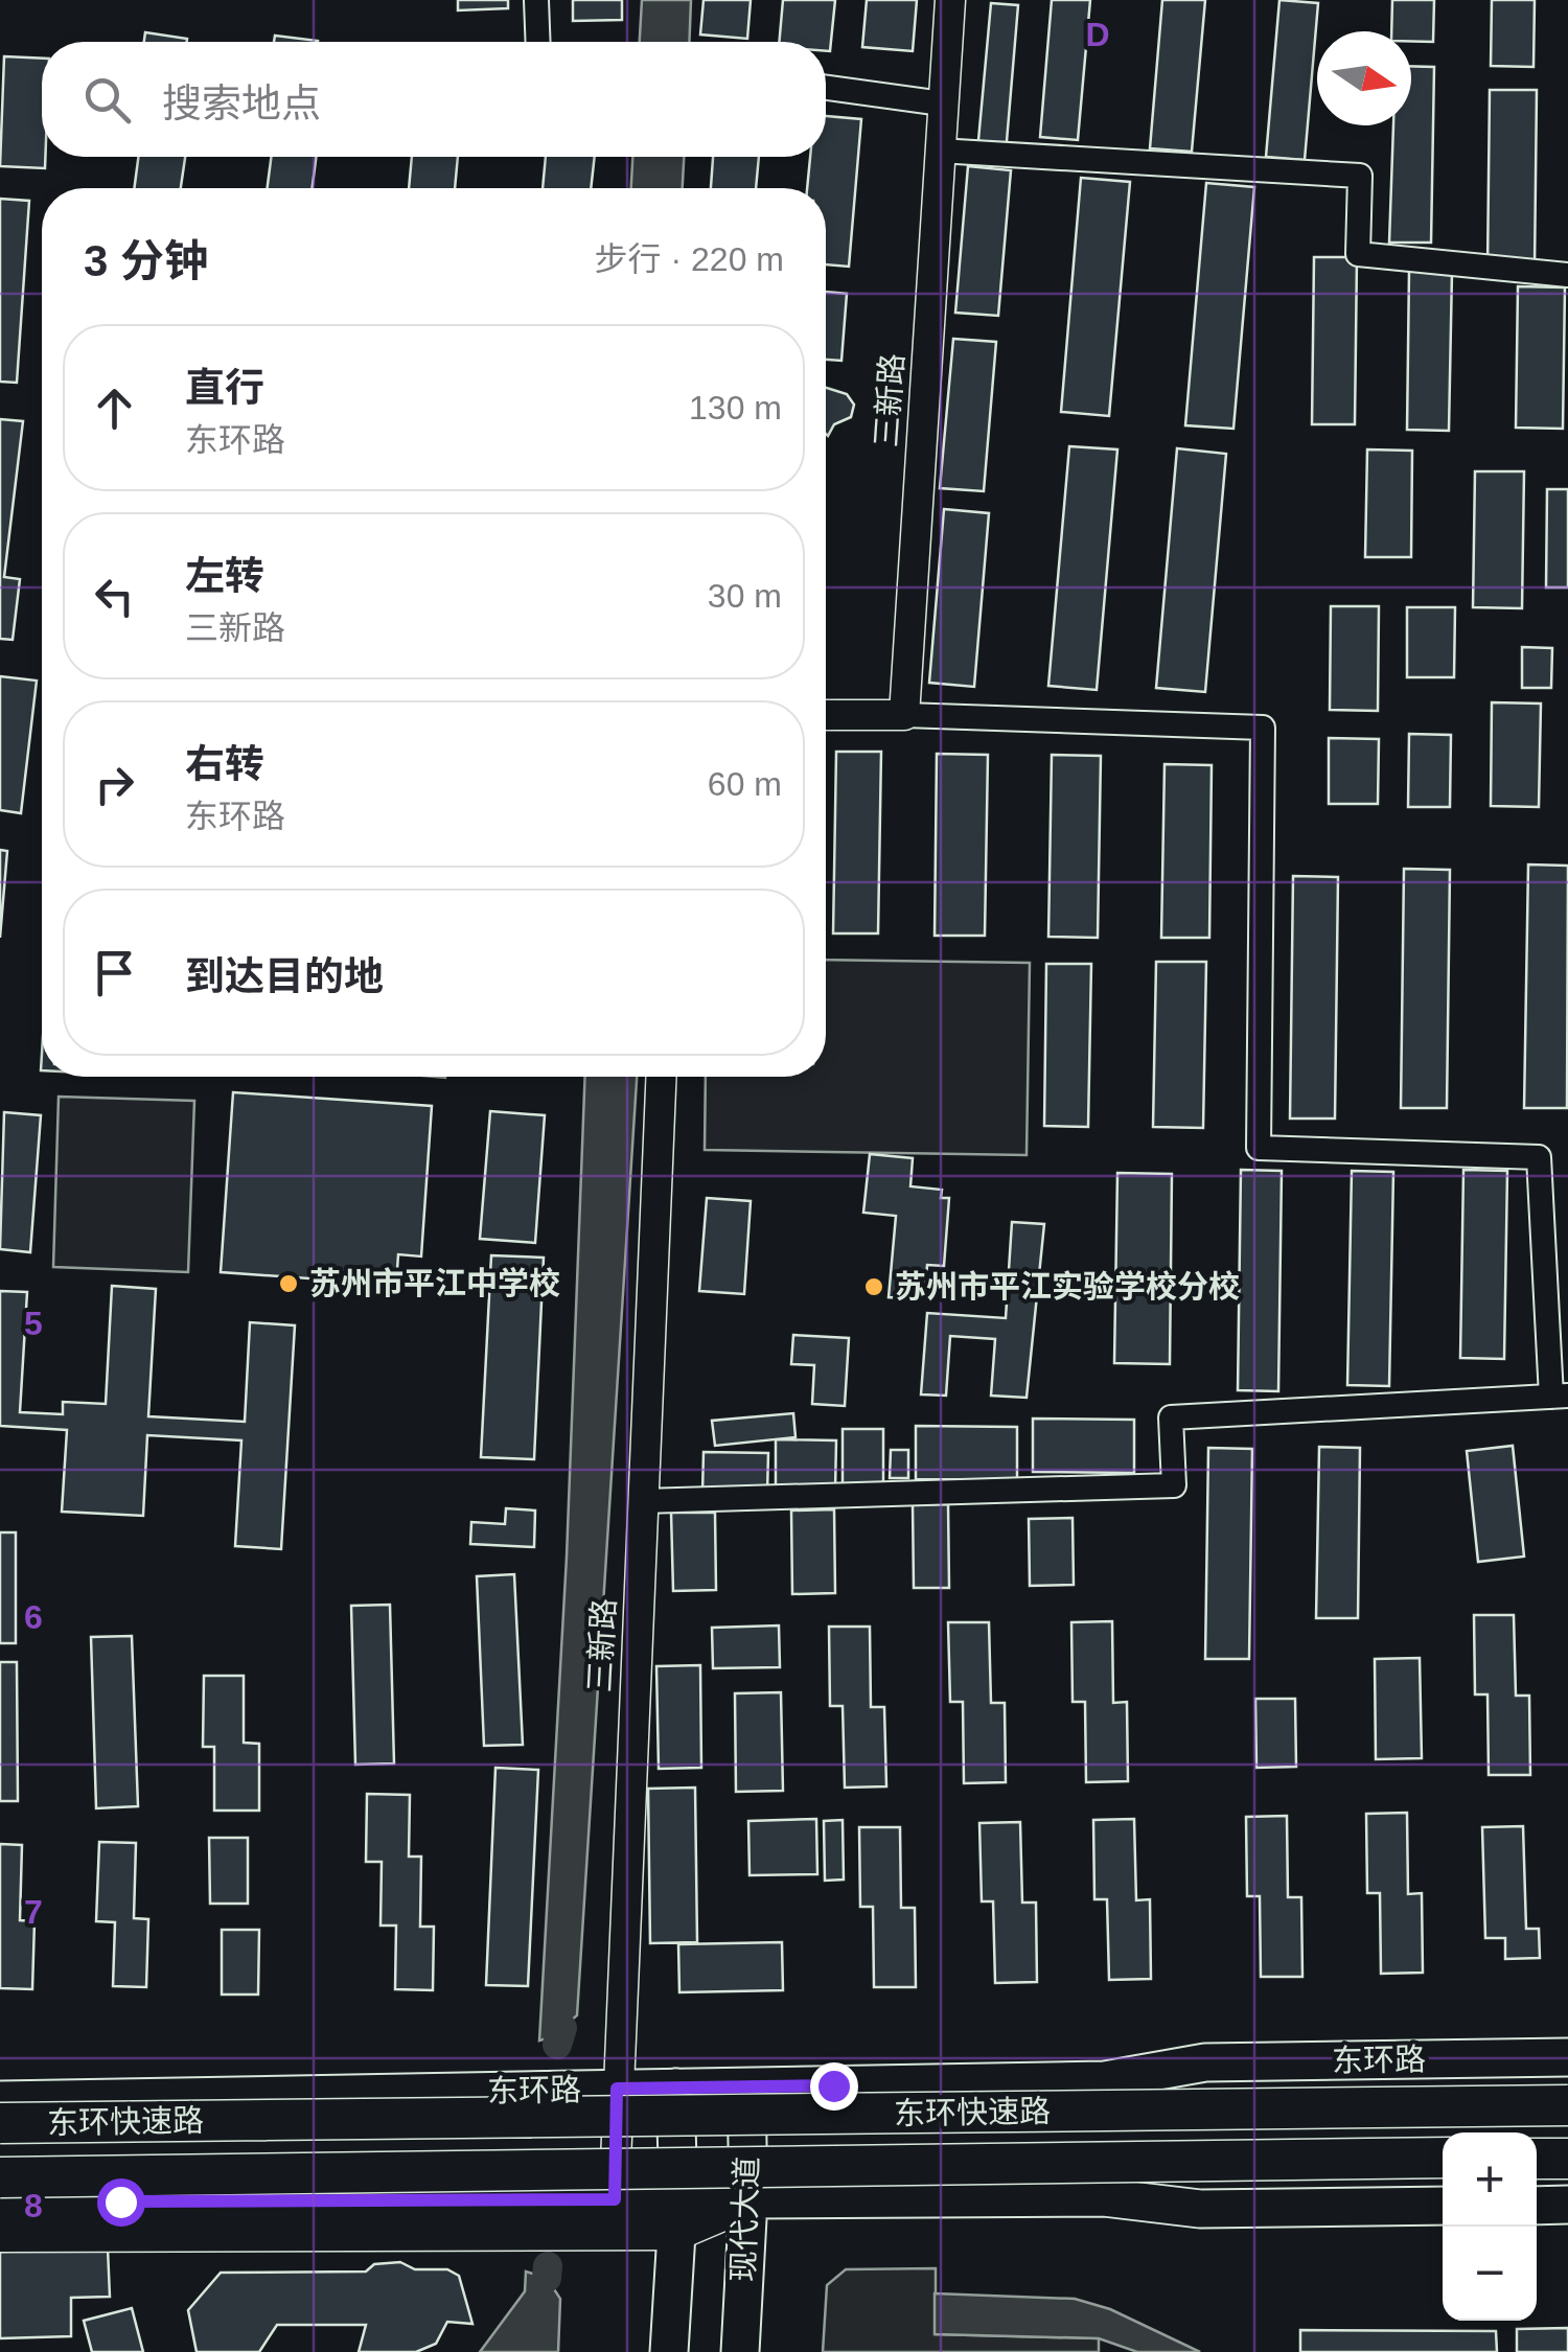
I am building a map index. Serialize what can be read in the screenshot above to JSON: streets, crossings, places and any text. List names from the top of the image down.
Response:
{
  "streets": {
    "highway": ["东环快速路"],
    "main road": ["东环路", "现代大道"],
    "street": ["三新路"]
  },
  "crossings": [
    ["三新路", "东环路"],
    ["东环路", "现代大道"]
  ],
  "places": ["苏州市平江中学校", "苏州市平江实验学校分校"],
  "north": "right",
  "page": {
    "search": "搜索地点",
    "heading": ["3 分钟", "步行 · 220 m"],
    "list": [
      ["直行", "东环路", "130 m"],
      ["左转", "三新路", "30 m"],
      ["右转", "东环路", "60 m"],
      "到达目的地"
    ],
    "map_buttons": ["+", "−"]
  },
  "grid": {
    "columns": ["D"],
    "rows": [
      "5",
      "6",
      "7",
      "8"
    ]
  }
}
